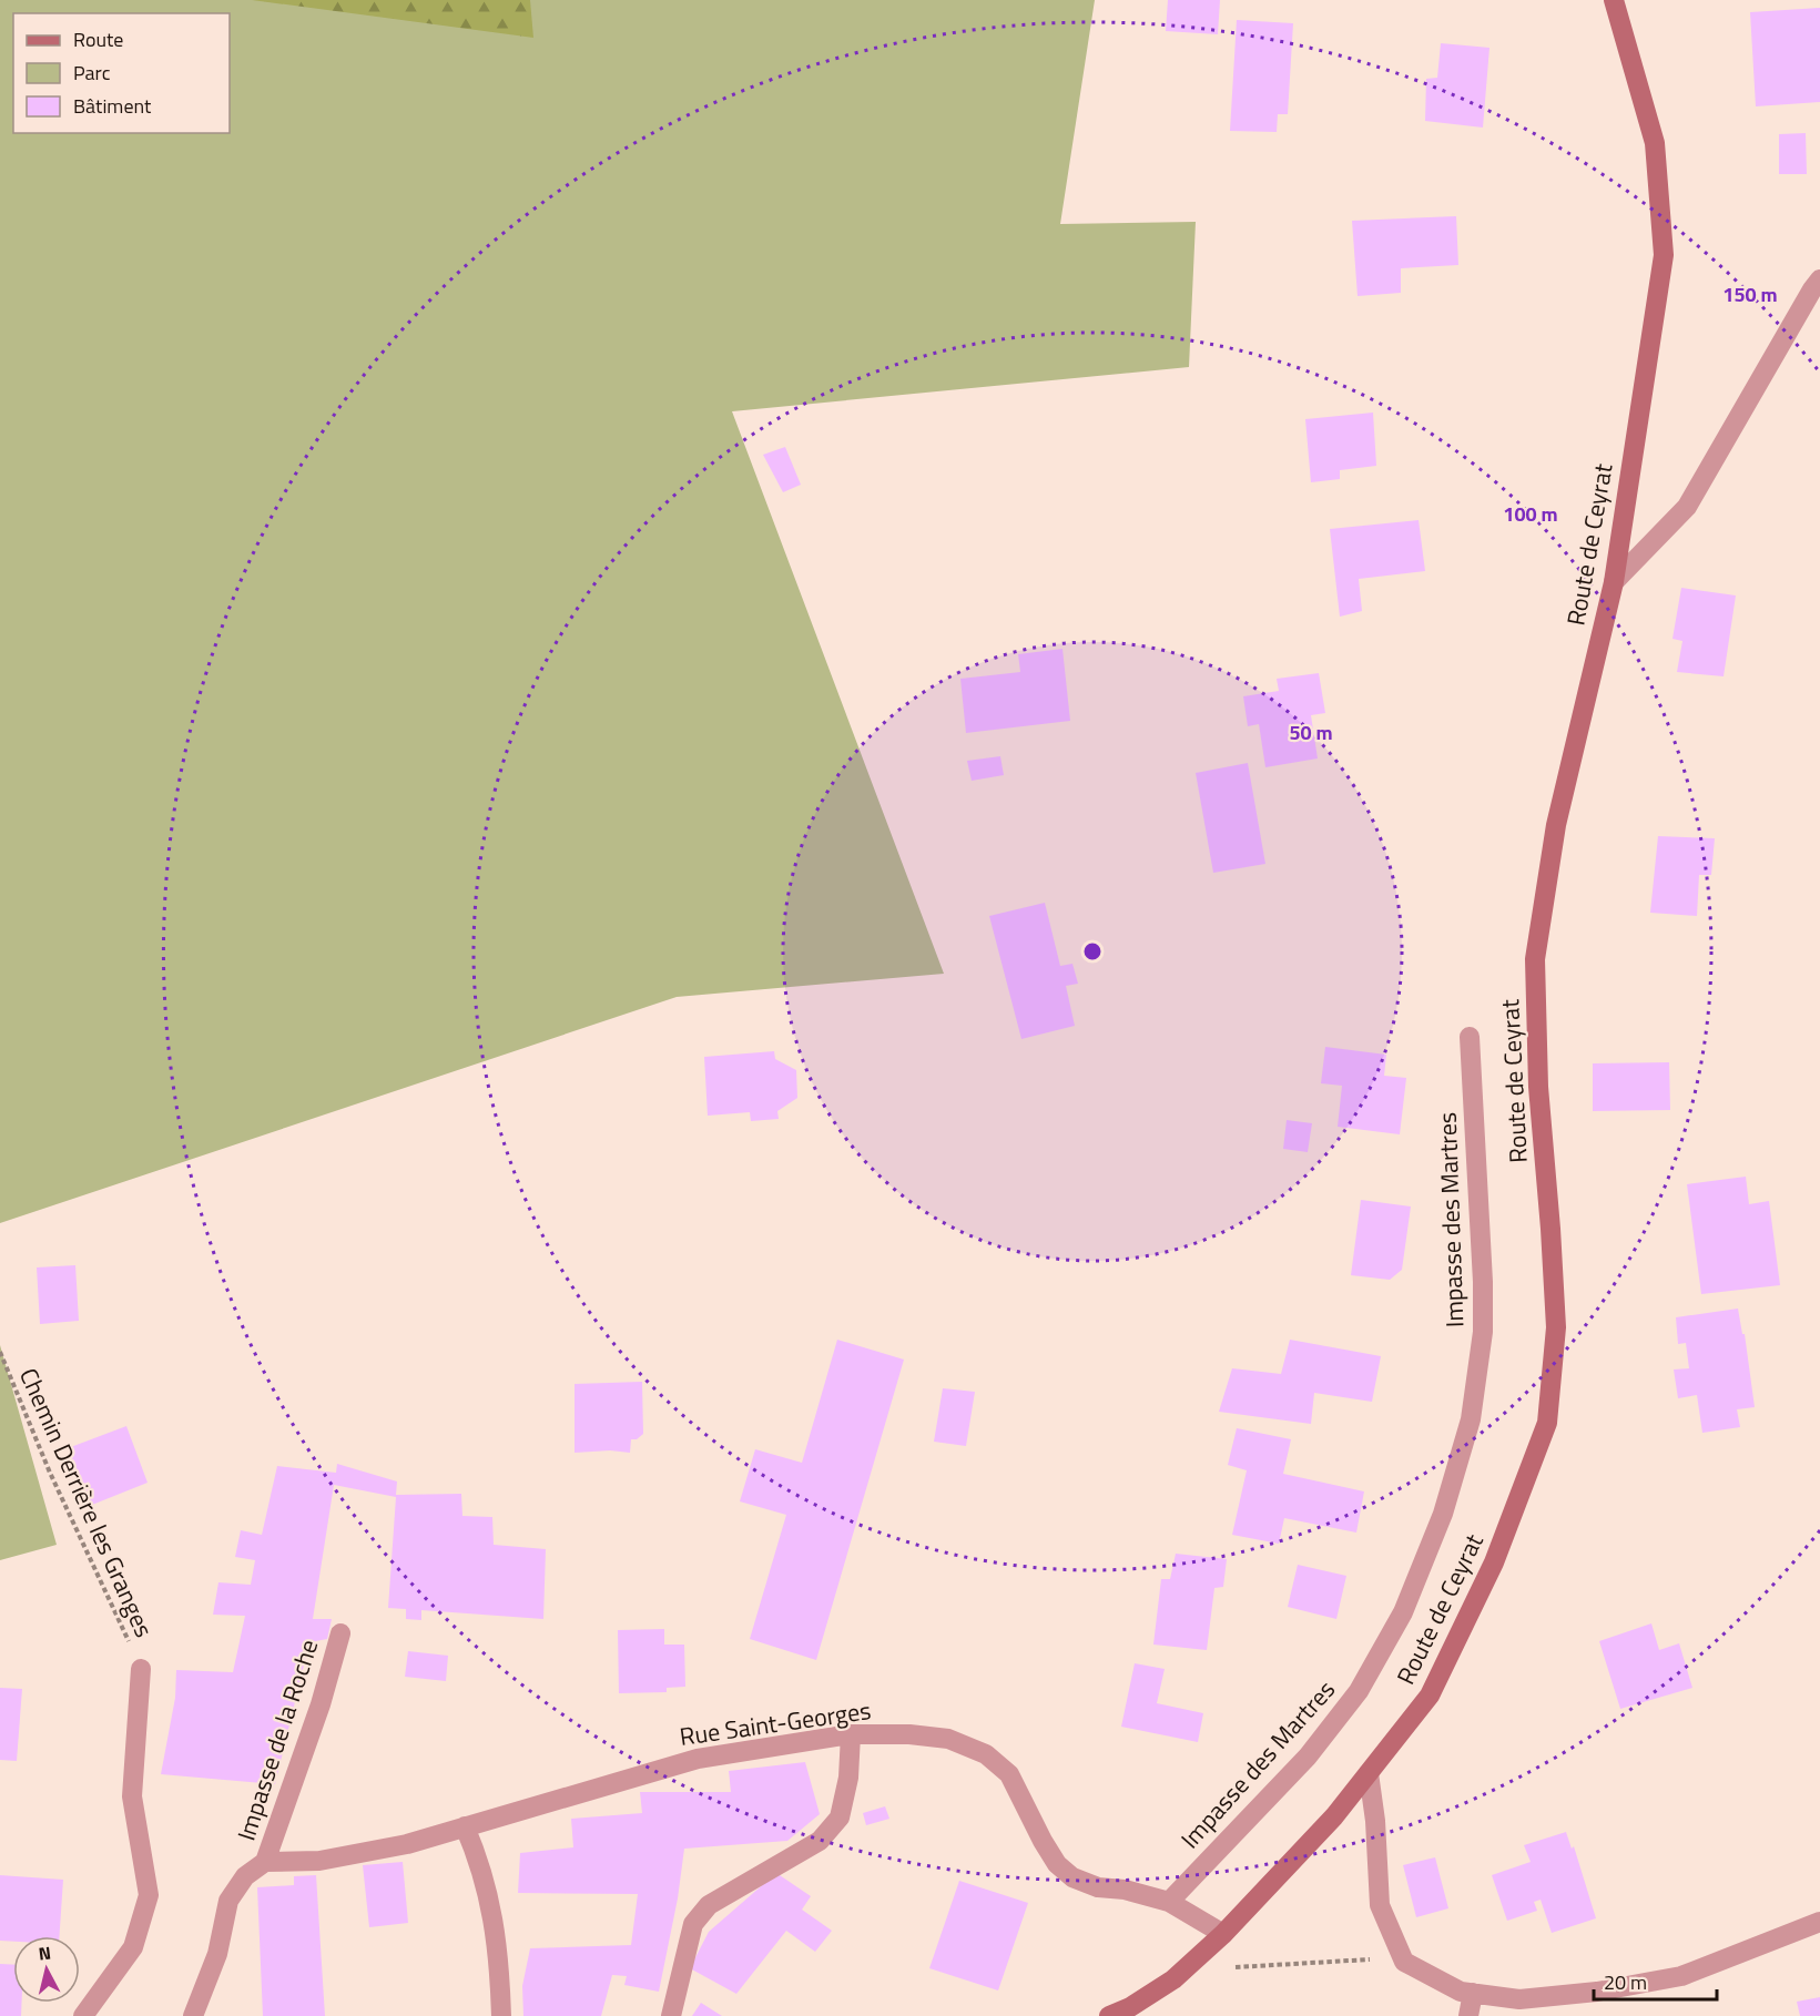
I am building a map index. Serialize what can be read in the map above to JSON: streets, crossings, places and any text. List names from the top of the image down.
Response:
{
  "streets": {
    "street": [
      "Route de Ceyrat",
      "Impasse des Martres",
      "Rue Saint-Georges",
      "Impasse de la Roche"
    ],
    "path": ["Chemin Derrière les Granges"]
  },
  "crossings": [
    ["Route de Ceyrat", "Rue Saint-Georges"],
    ["Impasse des Martres", "Rue Saint-Georges"],
    ["Rue Saint-Georges", "Impasse de la Roche"]
  ],
  "legend": ["Route", "Parc", "Bâtiment"],
  "scale_bar": "20 m",
  "north": "top",
  "rings": ["150 m", "100 m", "50 m"]
}
